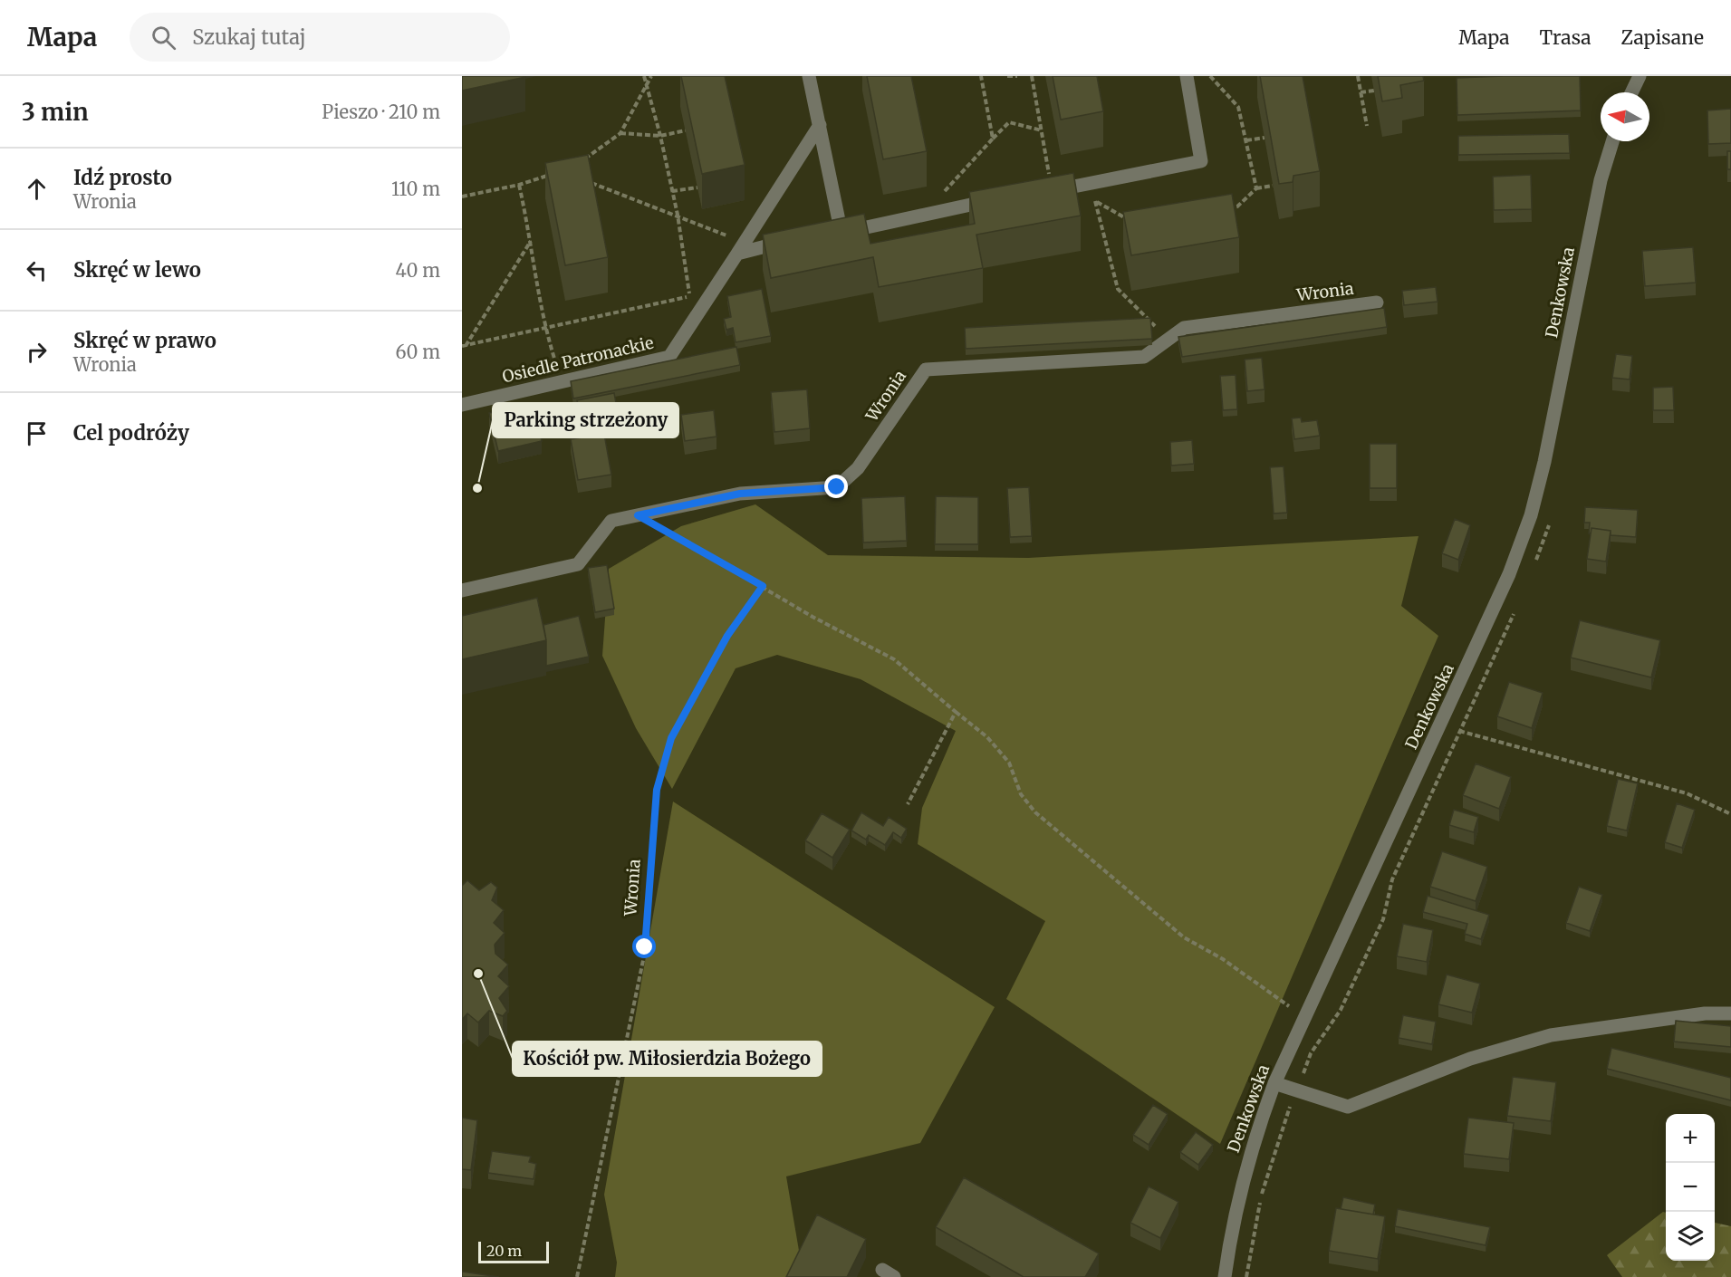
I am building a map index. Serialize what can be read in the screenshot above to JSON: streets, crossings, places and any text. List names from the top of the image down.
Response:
{
  "streets": {
    "street": ["Wronia", "Denkowska", "Osiedle Patronackie"]
  },
  "places": ["Parking strzeżony", "Kościół pw. Miłosierdzia Bożego"],
  "scale_bar": "20 m",
  "north": "left",
  "page": {
    "header": "Mapa",
    "search": "Szukaj tutaj",
    "nav": ["Mapa", "Trasa", "Zapisane"],
    "heading": ["3 min", "Pieszo · 210 m"],
    "list": [
      ["Idź prosto", "Wronia", "110 m"],
      ["Skręć w lewo", "40 m"],
      ["Skręć w prawo", "Wronia", "60 m"],
      "Cel podróży"
    ],
    "map_buttons": ["+", "−"],
    "scale": "20 m"
  }
}
